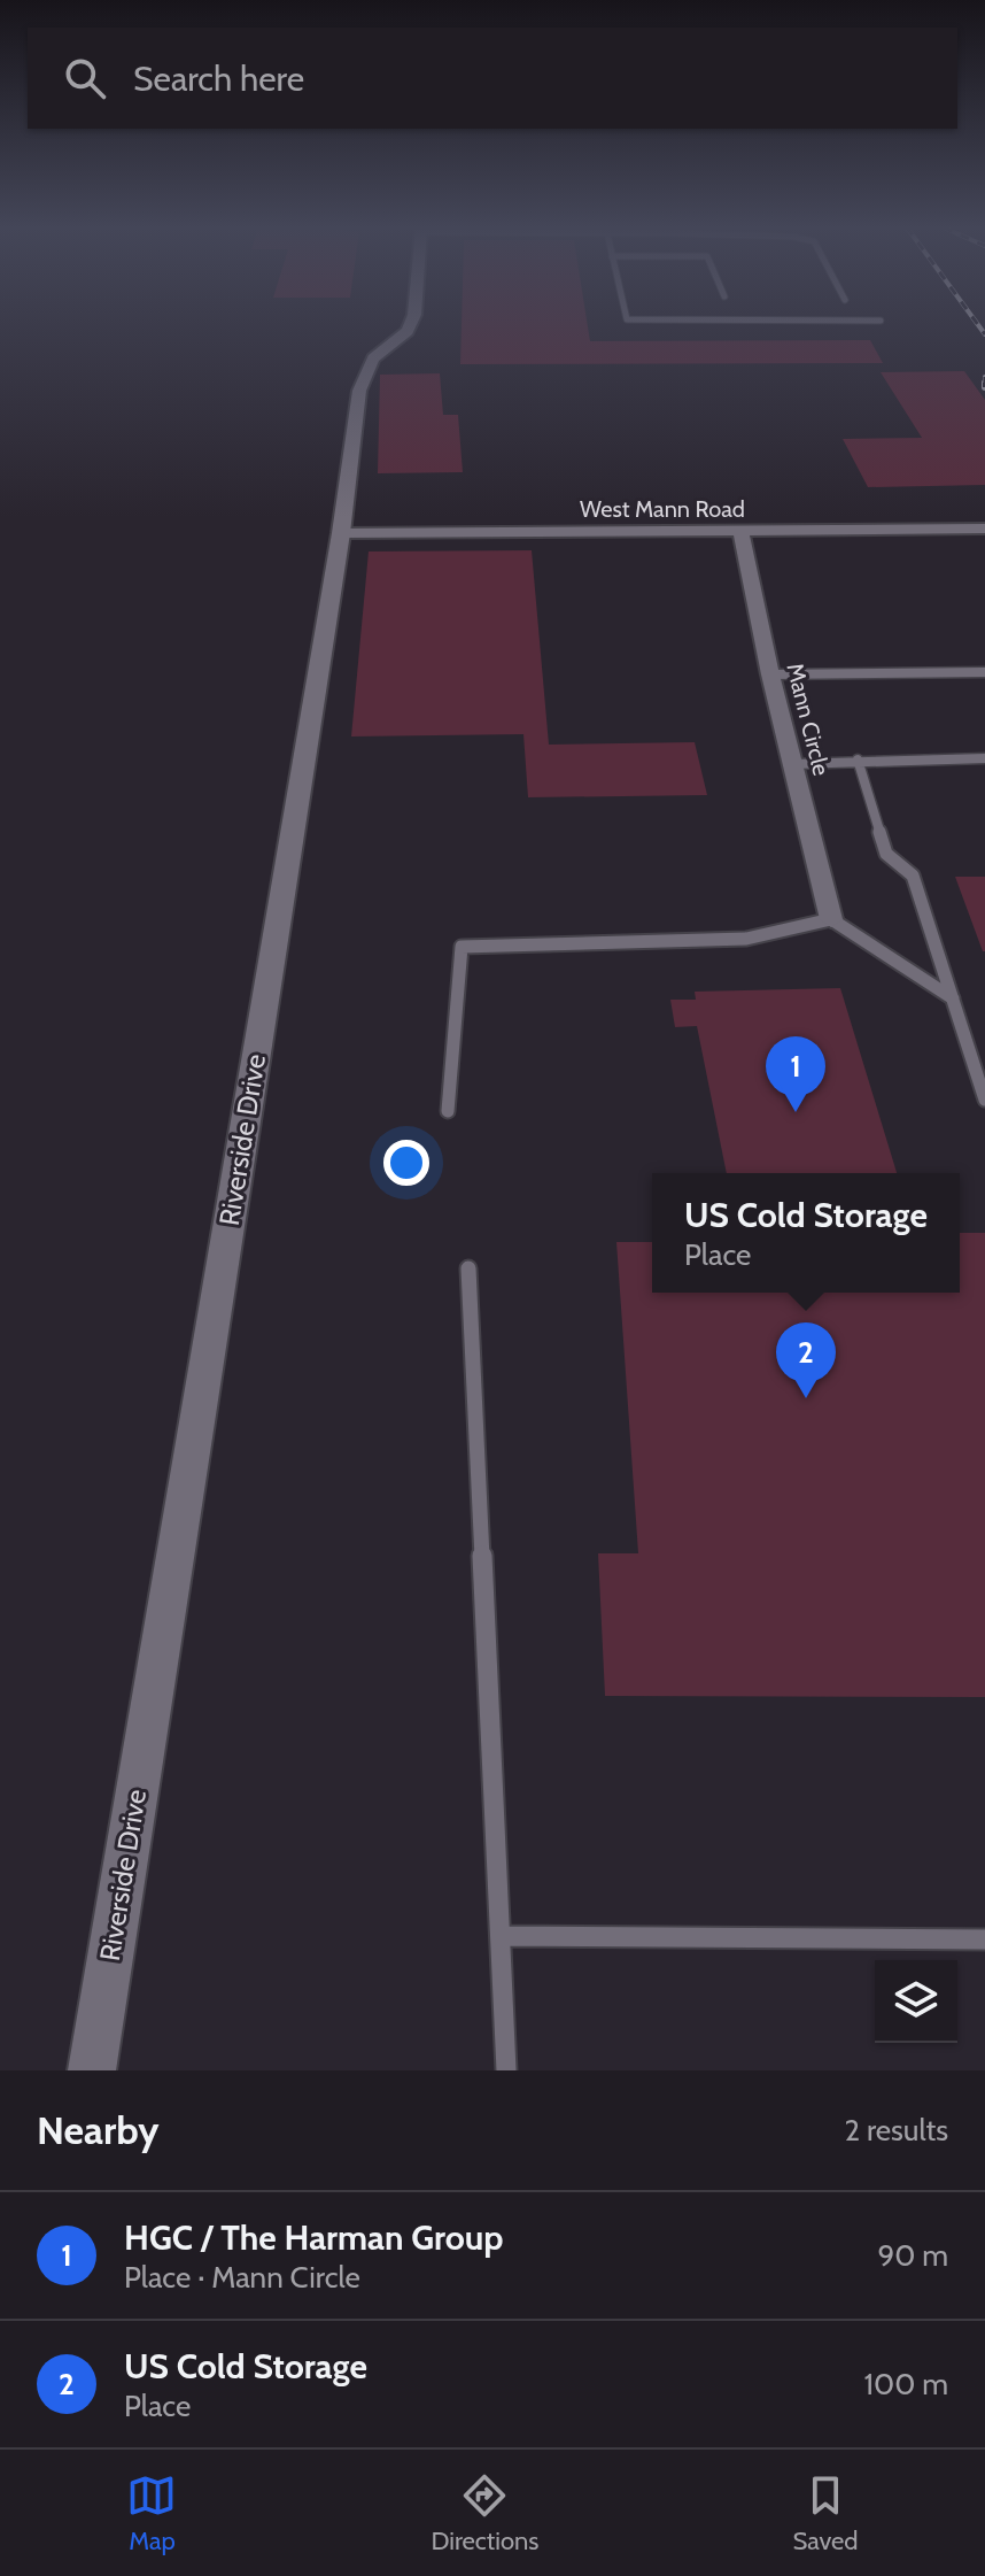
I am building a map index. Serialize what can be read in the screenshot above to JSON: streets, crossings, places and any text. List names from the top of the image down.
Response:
{
  "streets": {
    "street": ["West Mann Road", "Mann Circle", "Riverside Drive"]
  },
  "crossings": [
    ["West Mann Road", "Mann Circle"],
    ["West Mann Road", "Riverside Drive"]
  ],
  "page": {
    "search": "Search here",
    "pins": ["1", "2"],
    "popup": ["US Cold Storage", "Place"],
    "heading": ["Nearby", "2 results"],
    "list": [
      {
        "mark": "1",
        "name": "HGC / The Harman Group",
        "note": "Place · Mann Circle",
        "value": "90 m"
      },
      {
        "mark": "2",
        "name": "US Cold Storage",
        "note": "Place",
        "value": "100 m"
      }
    ],
    "nav": ["Map", "Directions", "Saved"]
  }
}
